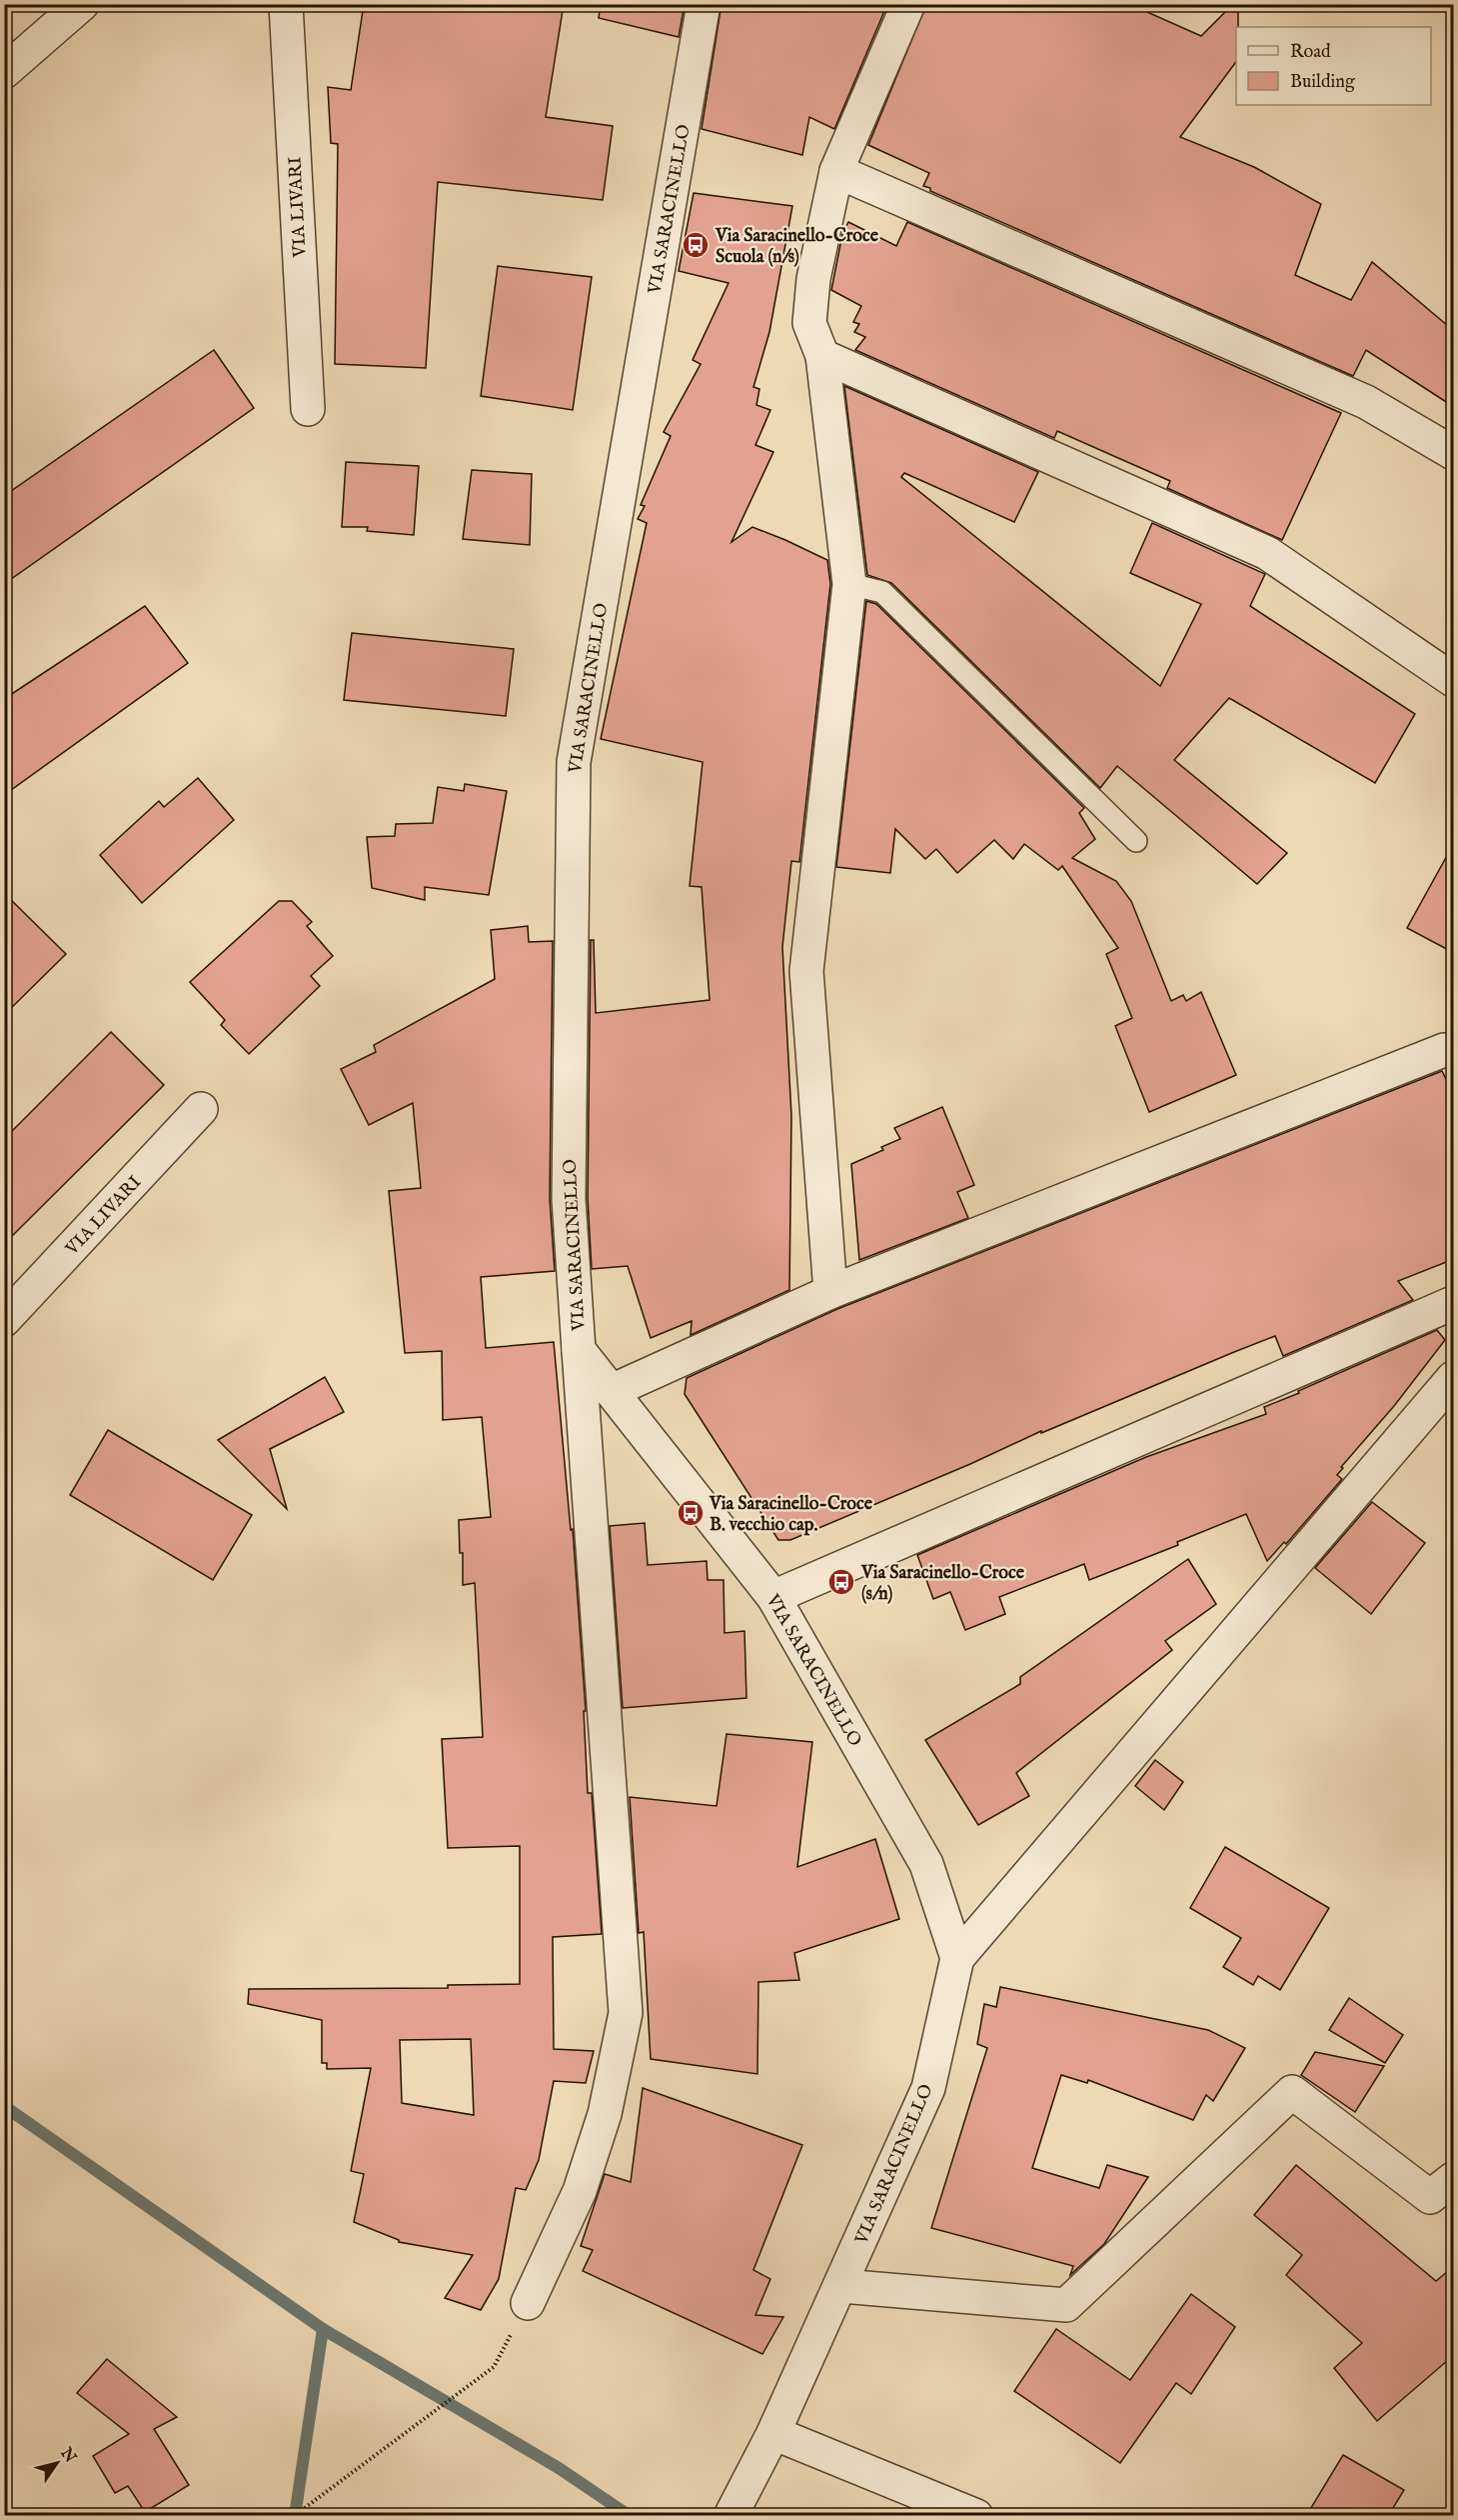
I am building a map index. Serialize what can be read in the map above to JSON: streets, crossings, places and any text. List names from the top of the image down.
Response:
{
  "streets": {
    "street": ["VIA LIVARI", "VIA SARACINELLO"]
  },
  "places": {
    "bus stop": ["Via Saracinello-Croce Scuola (n/s)", "Via Saracinello-Croce B. vecchio cap.", "Via Saracinello-Croce (s/n)"]
  },
  "legend": ["Road", "Building"],
  "north": "top right"
}
